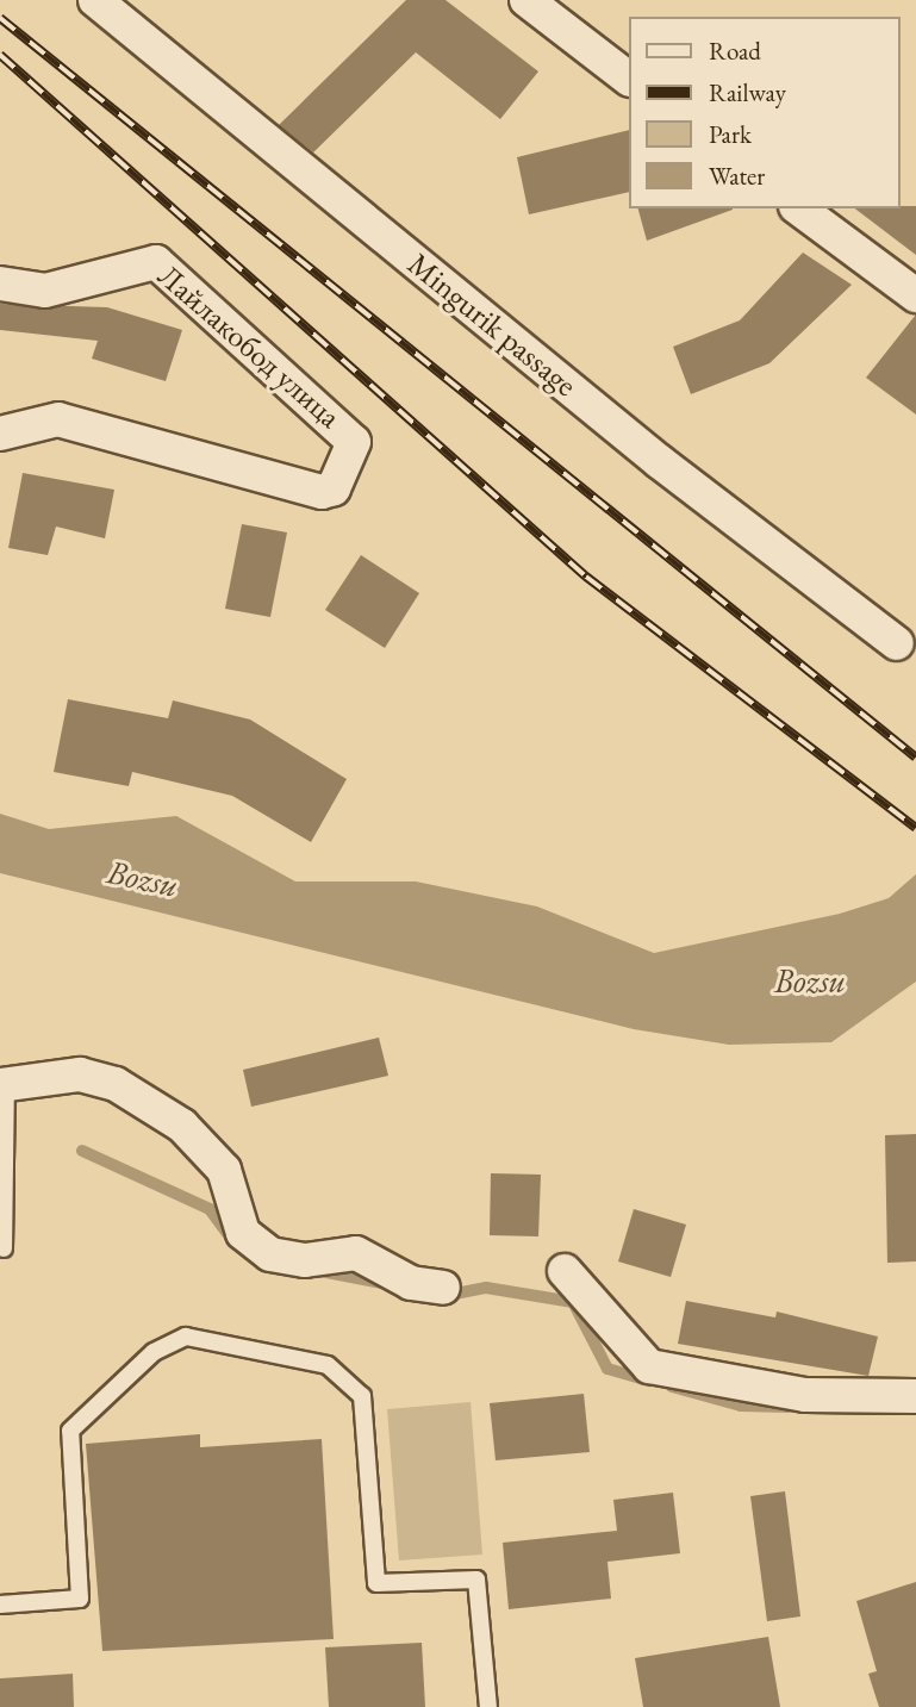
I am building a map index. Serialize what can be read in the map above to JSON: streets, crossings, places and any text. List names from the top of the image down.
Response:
{
  "streets": {
    "street": ["Mingurik passage", "Лайлакобод улица"]
  },
  "water": ["Bozsu"],
  "legend": [
    "Road",
    "Railway",
    "Park",
    "Water"
  ]
}
